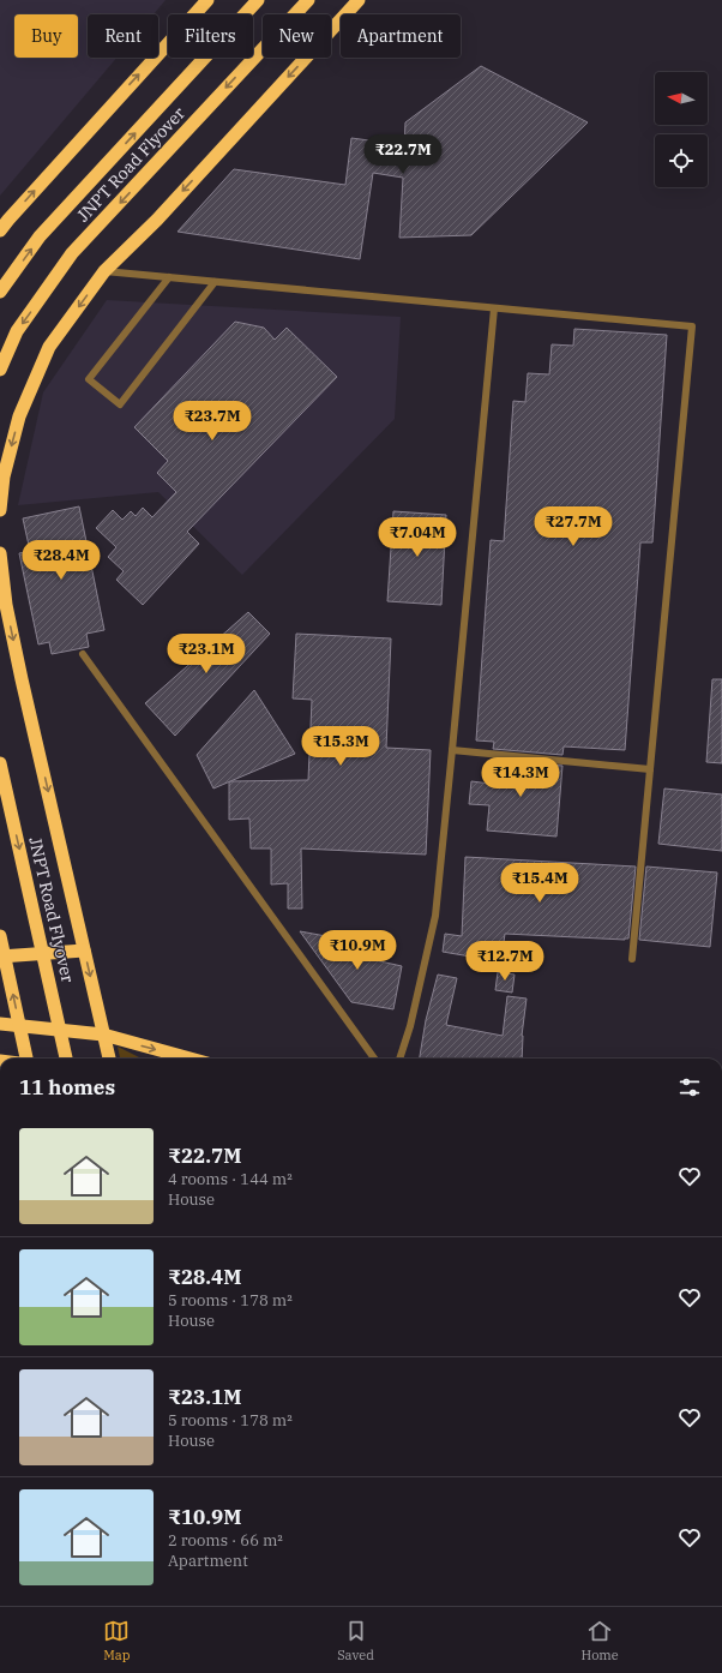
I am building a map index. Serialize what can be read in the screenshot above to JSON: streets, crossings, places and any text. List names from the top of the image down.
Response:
{
  "streets": {
    "highway": ["JNPT Road Flyover"]
  },
  "north": "left",
  "page": {
    "chip": [
      "Buy",
      "Rent",
      "Filters",
      "New",
      "Apartment"
    ],
    "price": [
      "₹22.7M",
      "₹23.7M",
      "₹27.7M",
      "₹7.04M",
      "₹28.4M",
      "₹23.1M",
      "₹15.3M",
      "₹14.3M",
      "₹15.4M",
      "₹10.9M",
      "₹12.7M"
    ],
    "heading": "11 homes",
    "list": [
      {
        "name": "₹22.7M",
        "note": "4 rooms · 144 m² · House"
      },
      {
        "name": "₹28.4M",
        "note": "5 rooms · 178 m² · House"
      },
      {
        "name": "₹23.1M",
        "note": "5 rooms · 178 m² · House"
      },
      {
        "name": "₹10.9M",
        "note": "2 rooms · 66 m² · Apartment"
      }
    ],
    "tabs": ["Map", "Saved", "Home"]
  }
}
